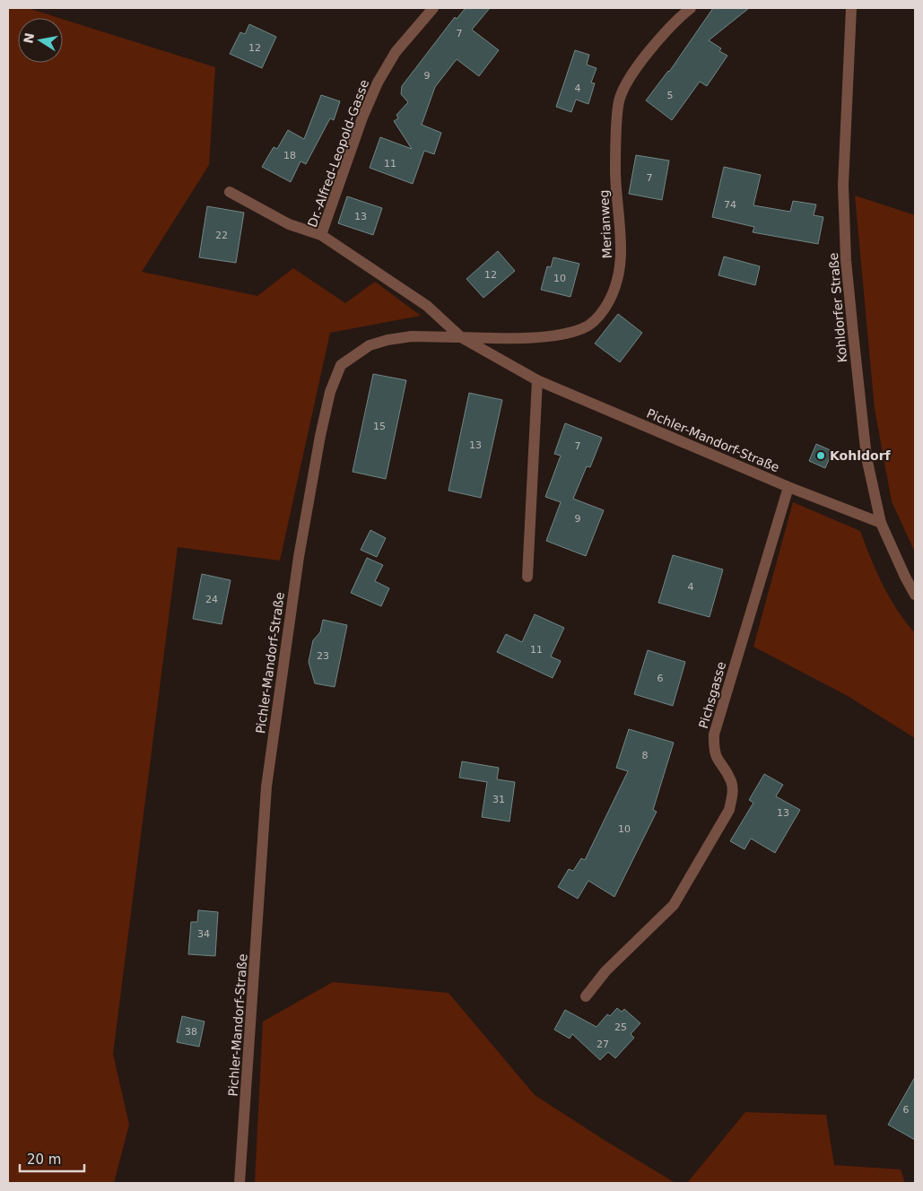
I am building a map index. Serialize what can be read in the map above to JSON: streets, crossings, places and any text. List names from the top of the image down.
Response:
{
  "streets": {
    "street": [
      "Dr.-Alfred-Leopold-Gasse",
      "Merianweg",
      "Kohldorfer Straße",
      "Pichler-Mandorf-Straße",
      "Pichsgasse"
    ]
  },
  "crossings": [
    ["Dr.-Alfred-Leopold-Gasse", "Merianweg"],
    ["Dr.-Alfred-Leopold-Gasse", "Pichler-Mandorf-Straße"],
    ["Merianweg", "Pichler-Mandorf-Straße"],
    ["Kohldorfer Straße", "Pichler-Mandorf-Straße"],
    ["Pichler-Mandorf-Straße", "Pichsgasse"]
  ],
  "places": ["Kohldorf"],
  "house_numbers": [
    "7",
    "12",
    "9",
    "4",
    "5",
    "18",
    "11",
    "7",
    "74",
    "13",
    "22",
    "12",
    "10",
    "15",
    "13",
    "7",
    "9",
    "4",
    "24",
    "11",
    "23",
    "6",
    "8",
    "31",
    "13",
    "10",
    "34",
    "25",
    "38",
    "27",
    "6"
  ],
  "scale_bar": "20 m",
  "north": "left"
}
